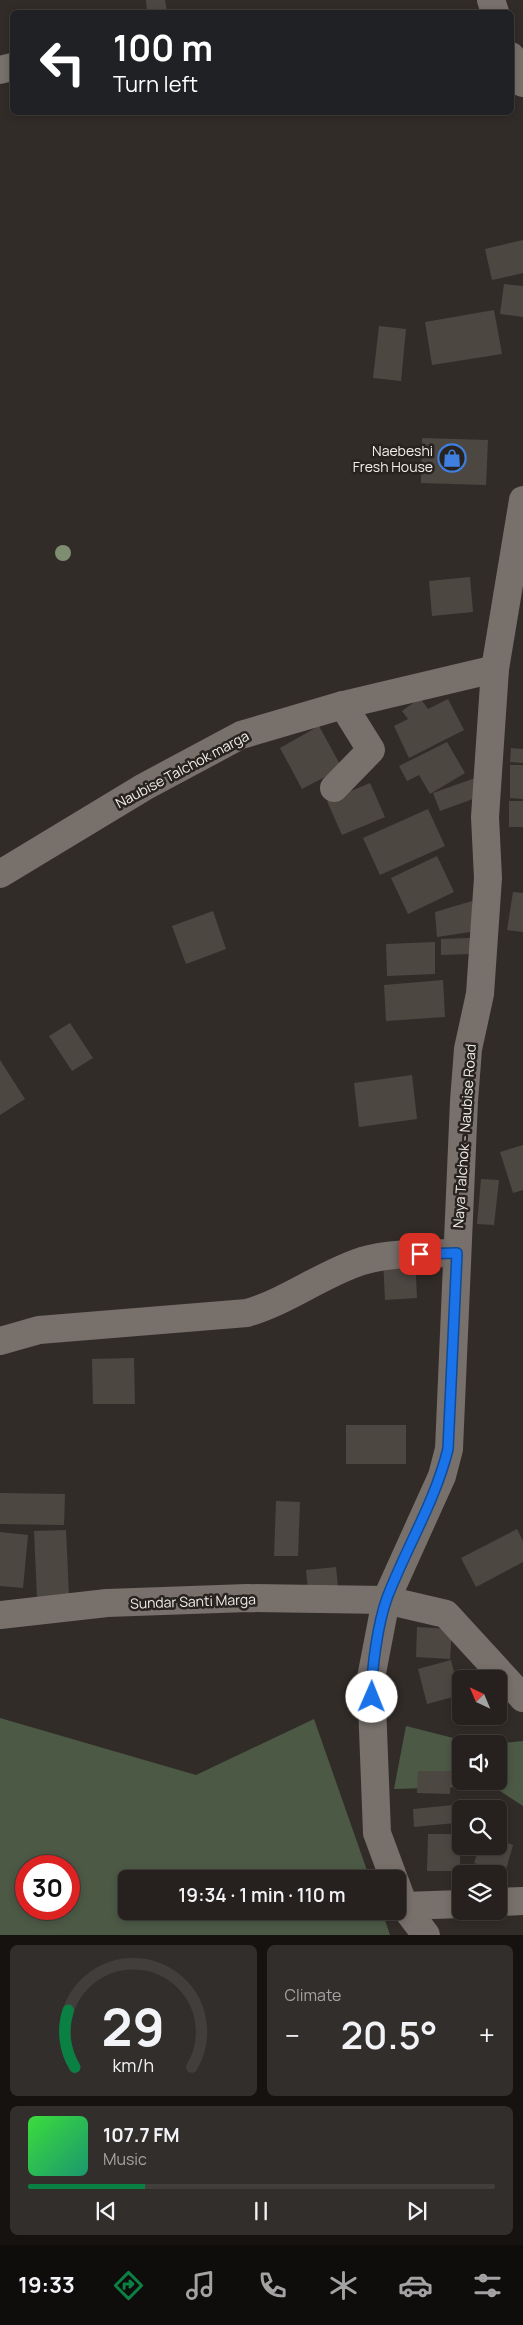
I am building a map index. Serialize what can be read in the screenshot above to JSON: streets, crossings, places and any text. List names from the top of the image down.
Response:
{
  "streets": {
    "street": ["Naubise Talchok marga", "Naya Talchok - Naubise Road", "Sundar Santi Marga"]
  },
  "crossings": [
    ["Naubise Talchok marga", "Naya Talchok - Naubise Road"],
    ["Naya Talchok - Naubise Road", "Sundar Santi Marga"]
  ],
  "places": {
    "shop": ["Naebeshi Fresh House"]
  },
  "north": "top left",
  "page": {
    "turn": ["100 m", "Turn left"],
    "limit": "30",
    "trip": "19:34 · 1 min · 110 m",
    "tile": "Climate",
    "heat": ["−", "20.5°", "+"],
    "song": ["107.7 FM", "Music"],
    "tabs": "19:33",
    "gauge": ["29", "km/h"]
  }
}
